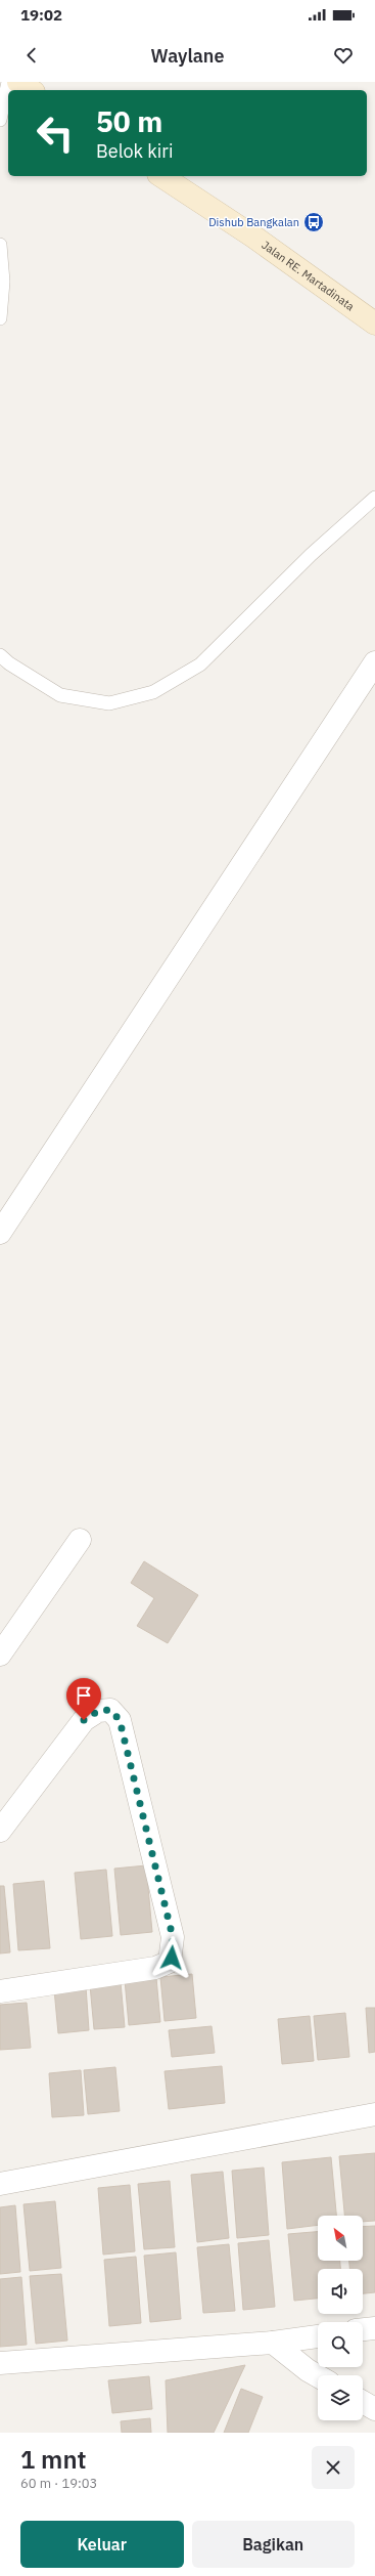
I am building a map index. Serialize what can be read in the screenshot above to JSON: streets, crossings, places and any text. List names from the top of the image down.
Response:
{
  "streets": {
    "main road": ["Jalan RE. Martadinata"]
  },
  "places": {
    "bus stop": ["Dishub Bangkalan"]
  },
  "north": "top left",
  "page": {
    "status": "19:02",
    "header": "Waylane",
    "turn": ["50 m", "Belok kiri"],
    "heading": ["1 mnt", "60 m · 19:03"],
    "buttons": ["Keluar", "Bagikan"]
  }
}
